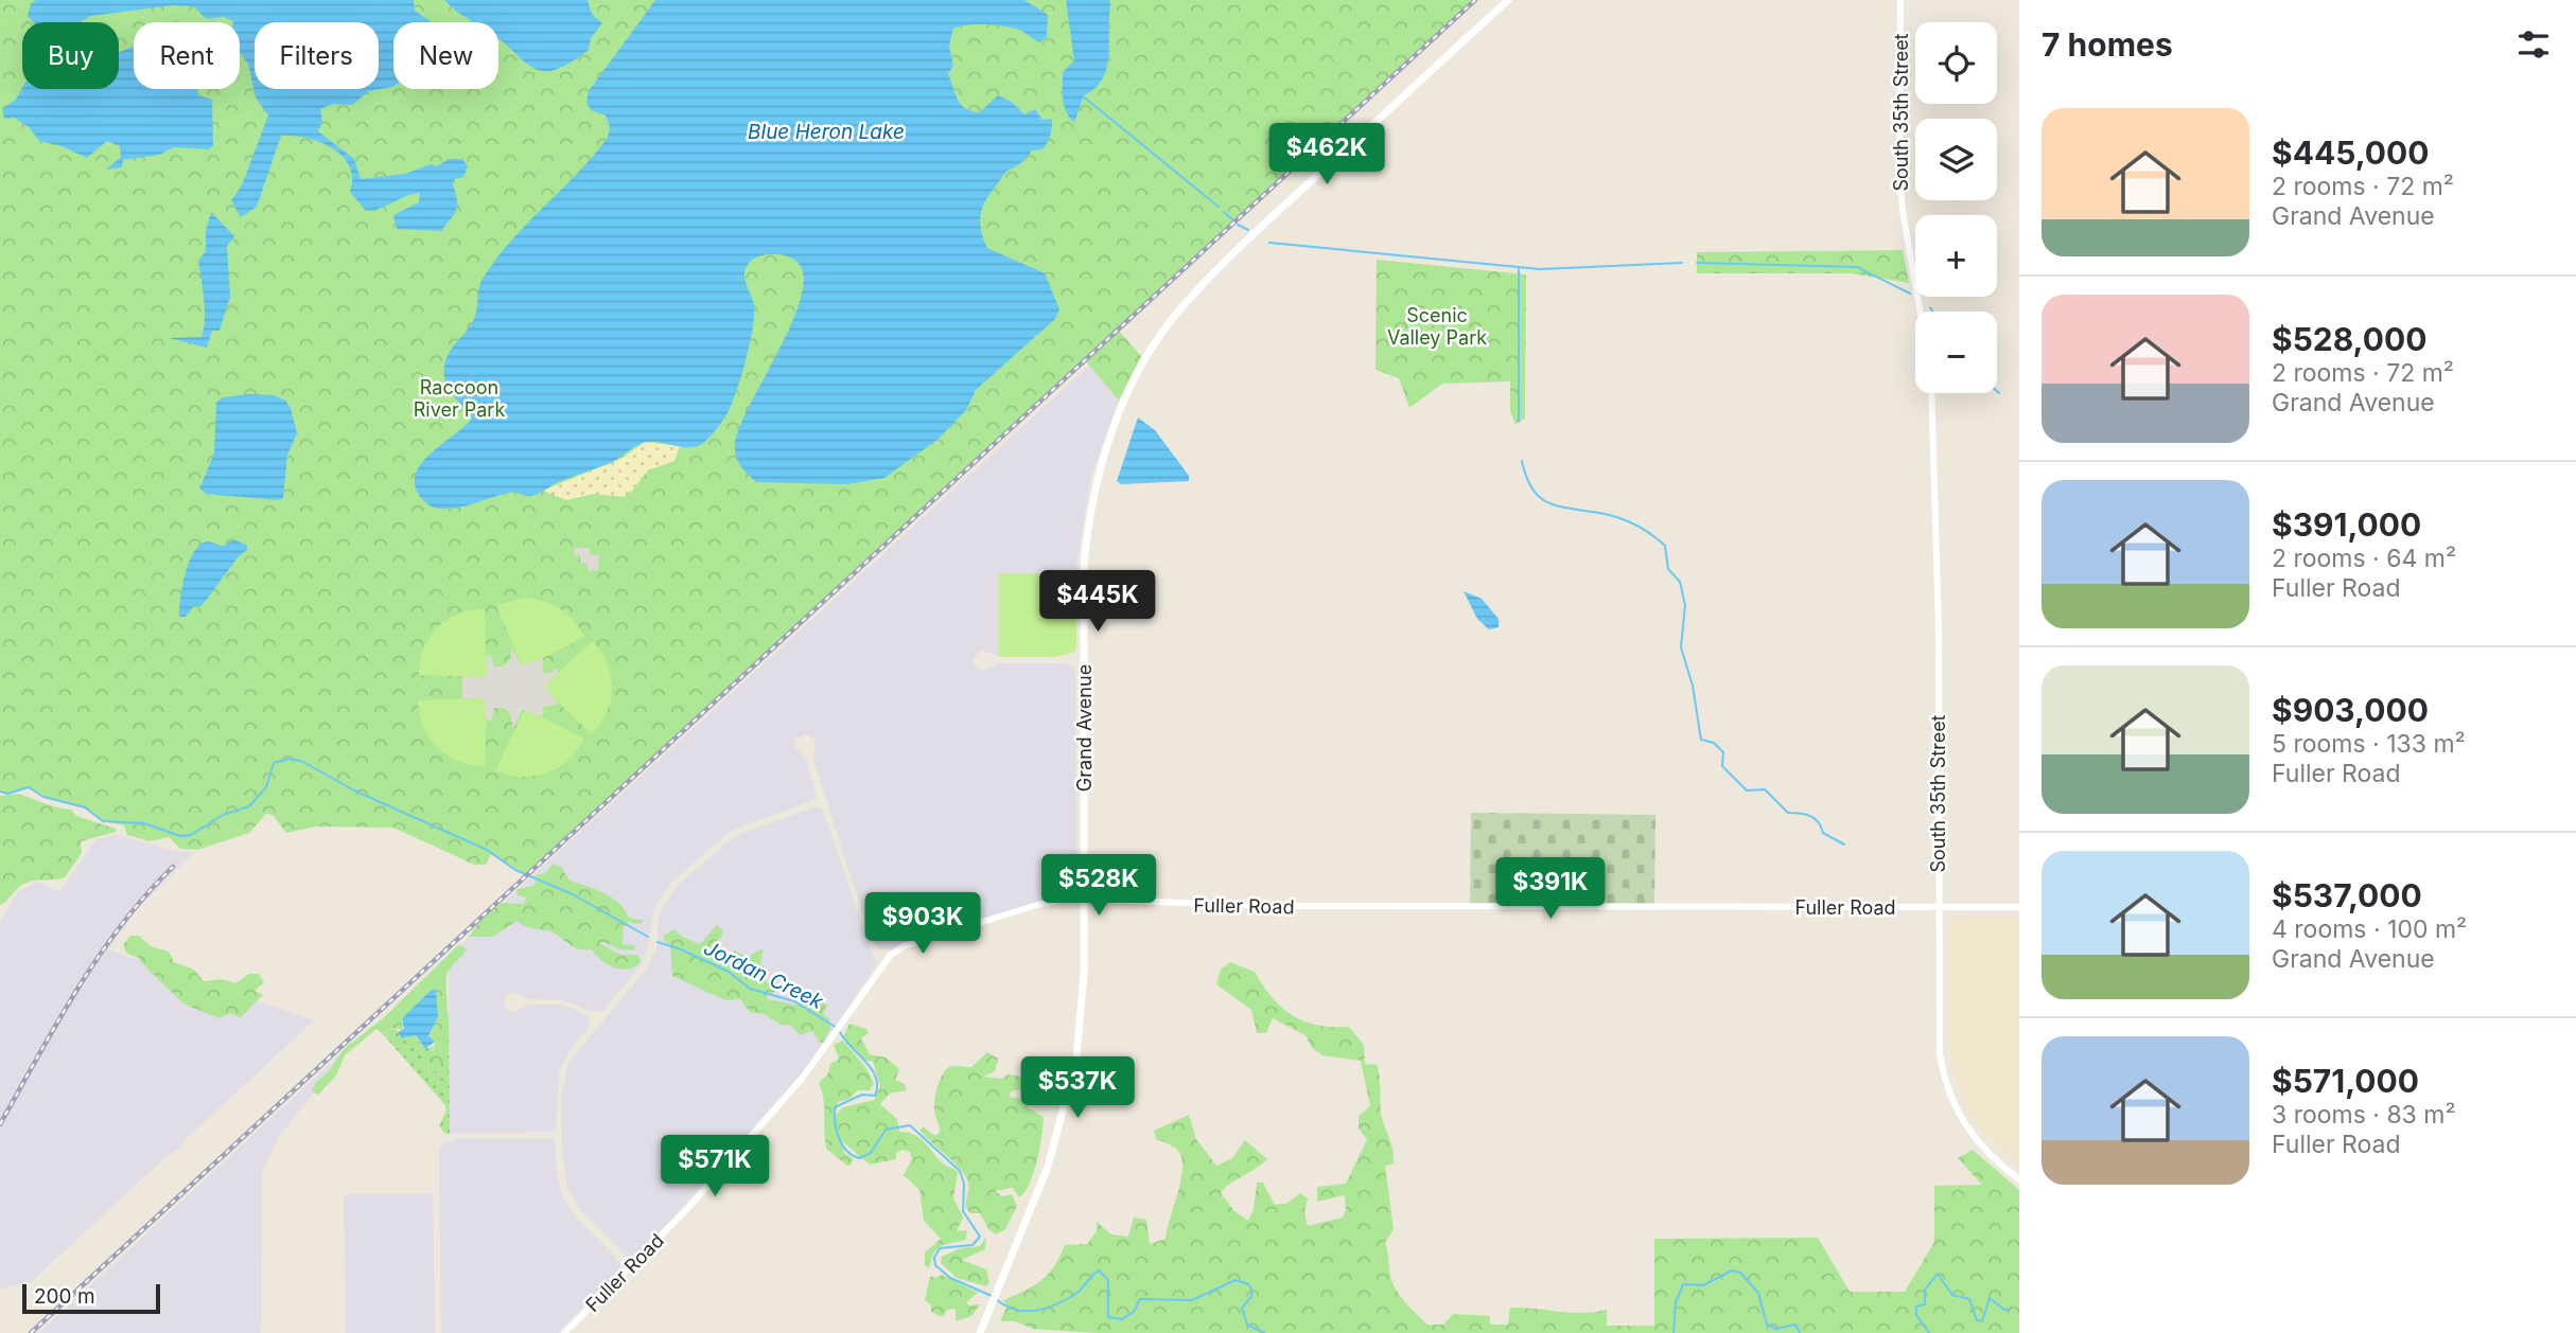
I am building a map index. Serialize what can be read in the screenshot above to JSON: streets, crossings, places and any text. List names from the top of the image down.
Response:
{
  "streets": {
    "main road": ["Grand Avenue"],
    "street": ["South 35th Street", "Fuller Road"]
  },
  "crossings": [
    ["South 35th Street", "Fuller Road"],
    ["Grand Avenue", "Fuller Road"]
  ],
  "water": ["Blue Heron Lake", "Jordan Creek"],
  "parks": ["Scenic Valley Park", "Raccoon River Park"],
  "scale_bar": "200 m",
  "page": {
    "heading": "7 homes",
    "map_buttons": ["+", "−"],
    "chip": [
      "Buy",
      "Rent",
      "Filters",
      "New"
    ],
    "list": [
      {
        "name": "$445,000",
        "note": "2 rooms · 72 m² · Grand Avenue"
      },
      {
        "name": "$528,000",
        "note": "2 rooms · 72 m² · Grand Avenue"
      },
      {
        "name": "$391,000",
        "note": "2 rooms · 64 m² · Fuller Road"
      },
      {
        "name": "$903,000",
        "note": "5 rooms · 133 m² · Fuller Road"
      },
      {
        "name": "$537,000",
        "note": "4 rooms · 100 m² · Grand Avenue"
      },
      {
        "name": "$571,000",
        "note": "3 rooms · 83 m² · Fuller Road"
      }
    ],
    "price": [
      "$462K",
      "$445K",
      "$528K",
      "$391K",
      "$903K",
      "$537K",
      "$571K"
    ],
    "scale": "200 m"
  }
}
